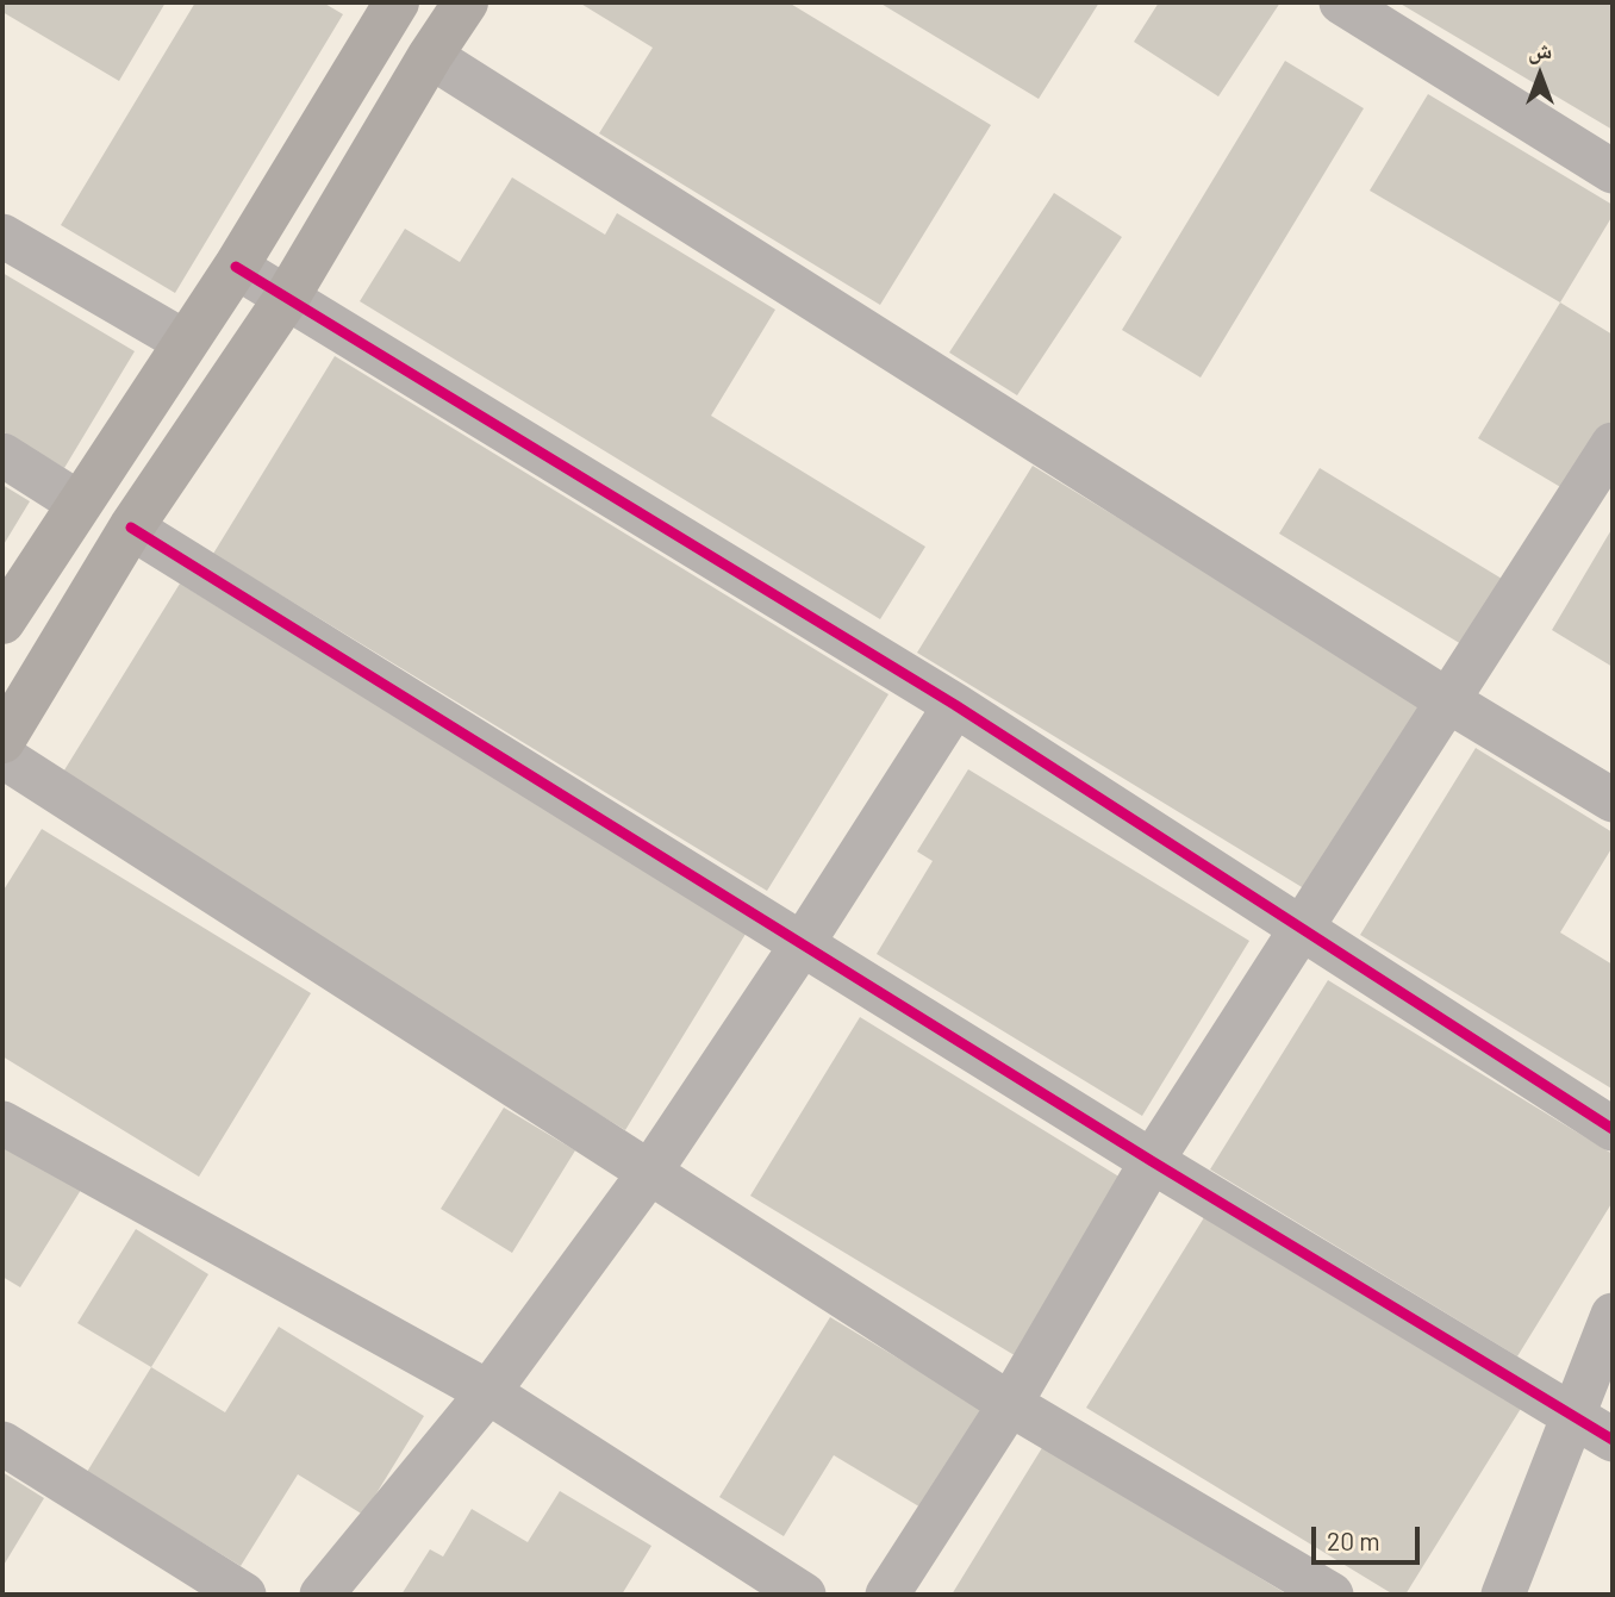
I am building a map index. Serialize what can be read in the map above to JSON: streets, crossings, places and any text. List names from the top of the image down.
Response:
{
  "scale_bar": "20 m",
  "north": "top"
}
